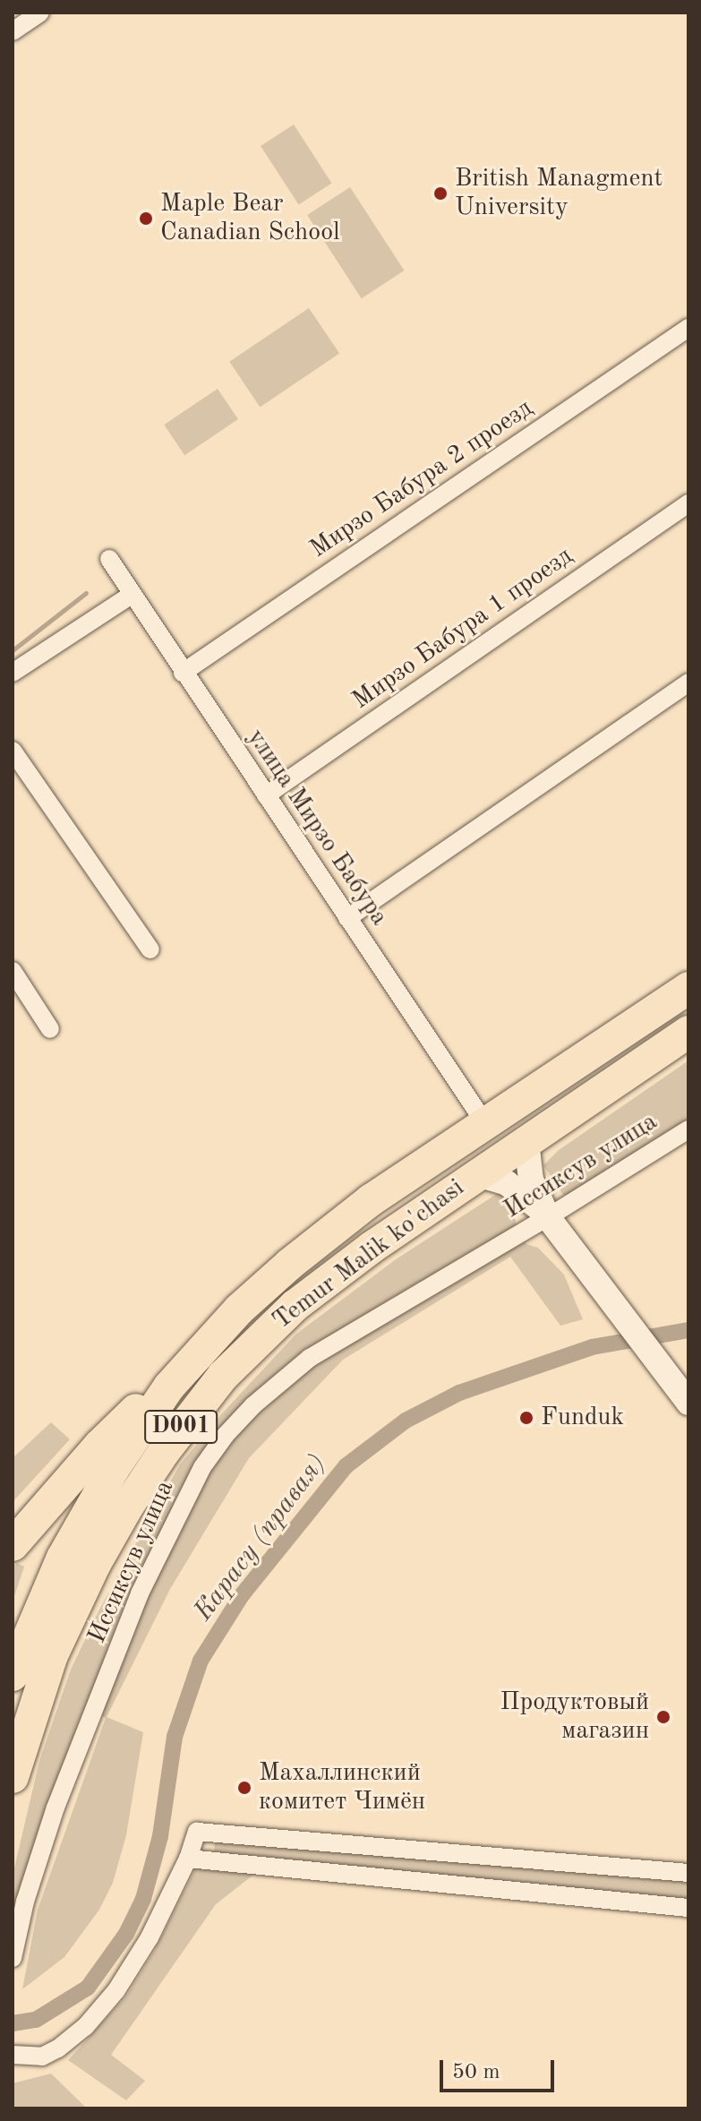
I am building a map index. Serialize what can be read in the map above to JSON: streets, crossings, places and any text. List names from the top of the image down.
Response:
{
  "streets": {
    "highway": ["Temur Malik ko'chasi", "D001"],
    "street": [
      "Мирзо Бабура 2 проезд",
      "Мирзо Бабура 1 проезд",
      "улица Мирзо Бабура",
      "Иссиксув улица"
    ]
  },
  "crossings": [
    ["Мирзо Бабура 2 проезд", "улица Мирзо Бабура"],
    ["Мирзо Бабура 1 проезд", "улица Мирзо Бабура"],
    ["улица Мирзо Бабура", "Temur Malik ko'chasi"]
  ],
  "water": ["Карасу (правая)"],
  "places": [
    "British Managment University",
    "Maple Bear Canadian School",
    "Funduk",
    "Продуктовый магазин",
    "Махаллинский комитет Чимён"
  ],
  "scale_bar": "50 m"
}
